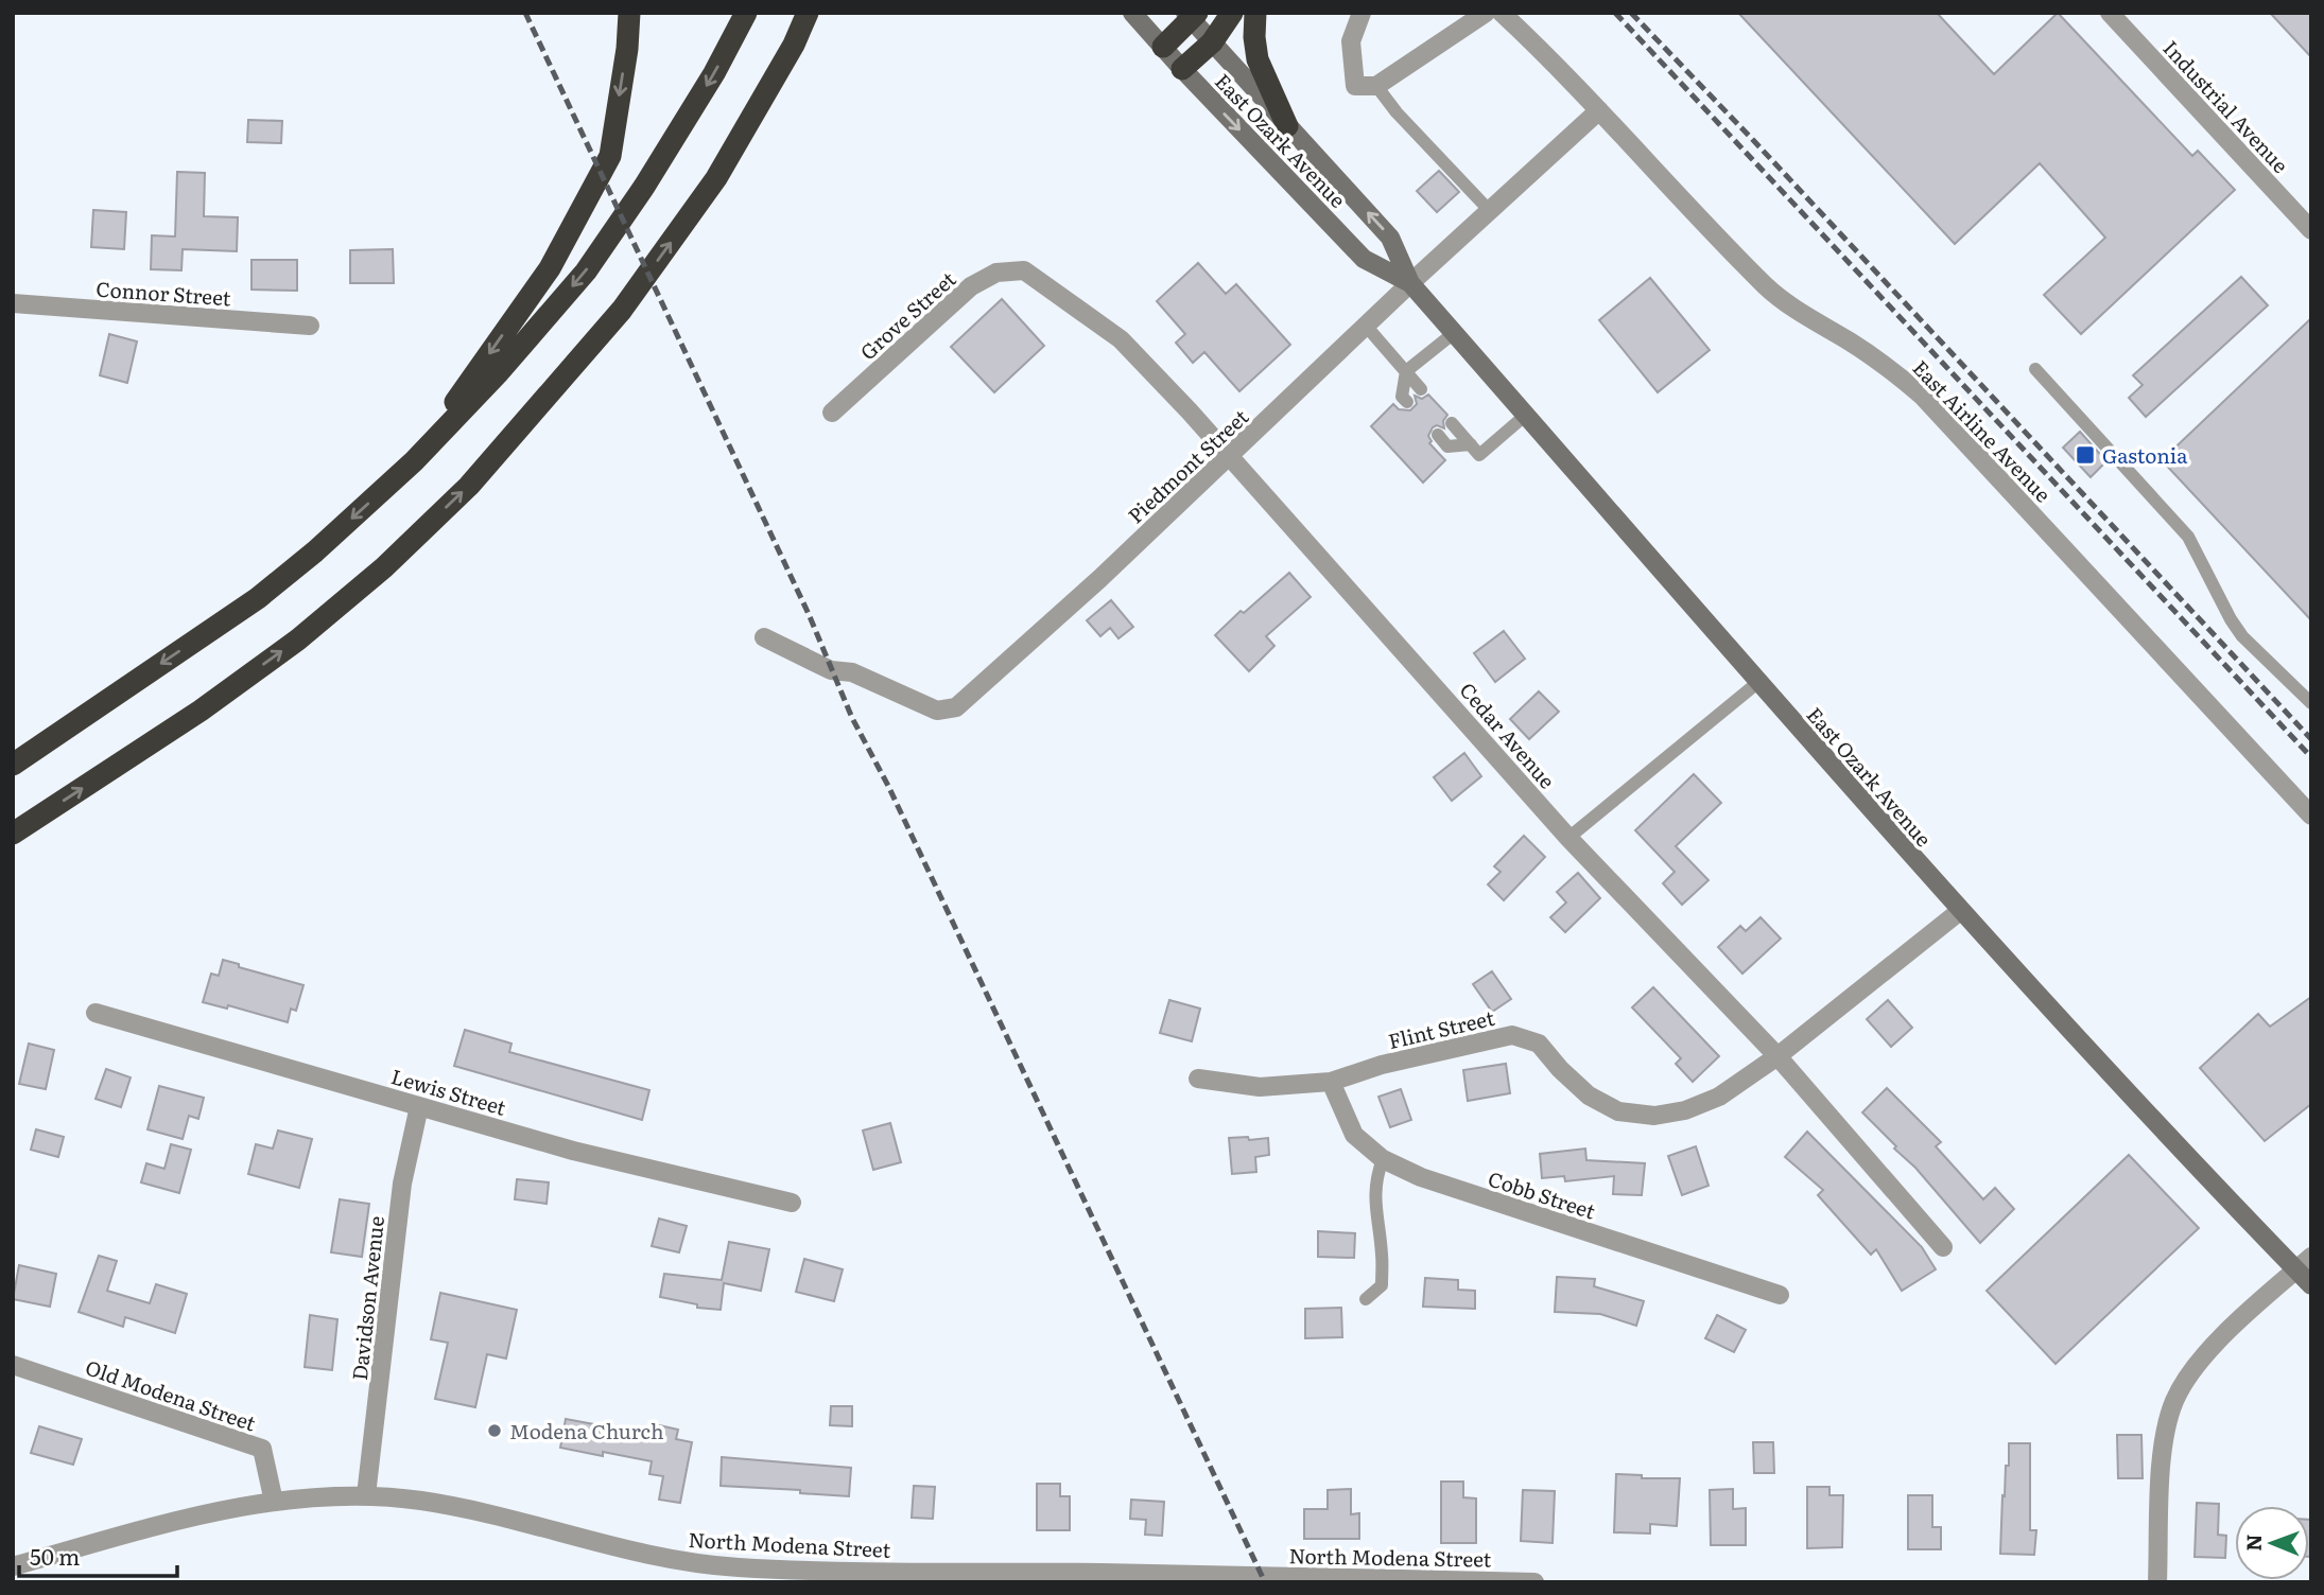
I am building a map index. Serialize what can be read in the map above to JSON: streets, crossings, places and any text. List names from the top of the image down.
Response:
{
  "streets": {
    "main road": ["East Ozark Avenue"],
    "street": [
      "Industrial Avenue",
      "Connor Street",
      "Grove Street",
      "East Airline Avenue",
      "Piedmont Street",
      "Cedar Avenue",
      "Flint Street",
      "Lewis Street",
      "Cobb Street",
      "Davidson Avenue",
      "Old Modena Street",
      "North Modena Street"
    ]
  },
  "crossings": [
    ["East Ozark Avenue", "Piedmont Street"],
    ["East Ozark Avenue", "Flint Street"],
    ["Grove Street", "Cedar Avenue"],
    ["East Airline Avenue", "Piedmont Street"],
    ["Piedmont Street", "Cedar Avenue"],
    ["Cedar Avenue", "Flint Street"],
    ["Flint Street", "Cobb Street"],
    ["Lewis Street", "Davidson Avenue"],
    ["Davidson Avenue", "North Modena Street"],
    ["Old Modena Street", "North Modena Street"]
  ],
  "places": {
    "transit": ["Gastonia"],
    "other": ["Modena Church"]
  },
  "scale_bar": "50 m",
  "north": "left"
}
